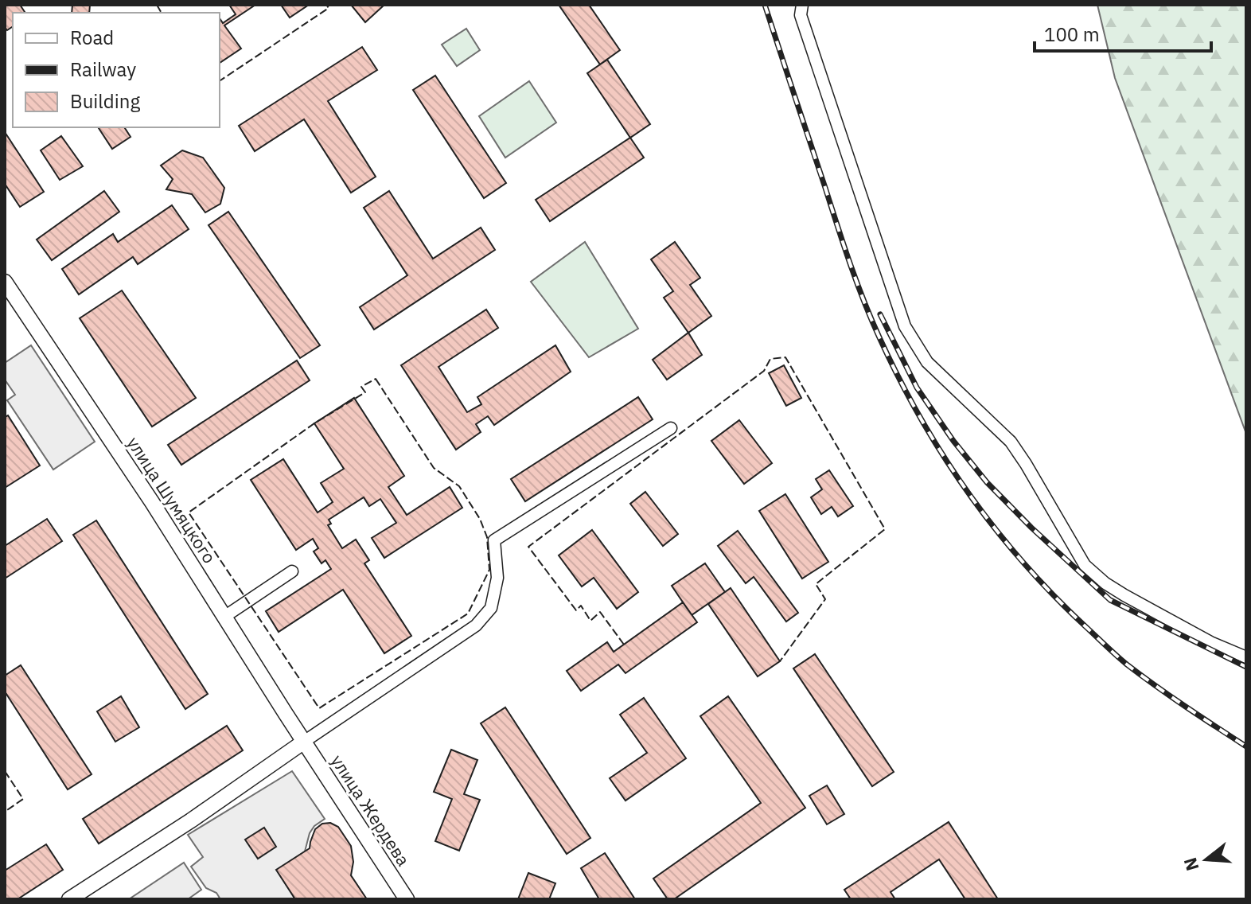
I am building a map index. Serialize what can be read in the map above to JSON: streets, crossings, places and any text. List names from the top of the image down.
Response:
{
  "streets": {
    "main road": ["улица Шумяцкого", "улица Жердева"]
  },
  "crossings": [
    ["улица Шумяцкого", "улица Жердева"]
  ],
  "legend": ["Road", "Railway", "Building"],
  "scale_bar": "100 m",
  "north": "left"
}
